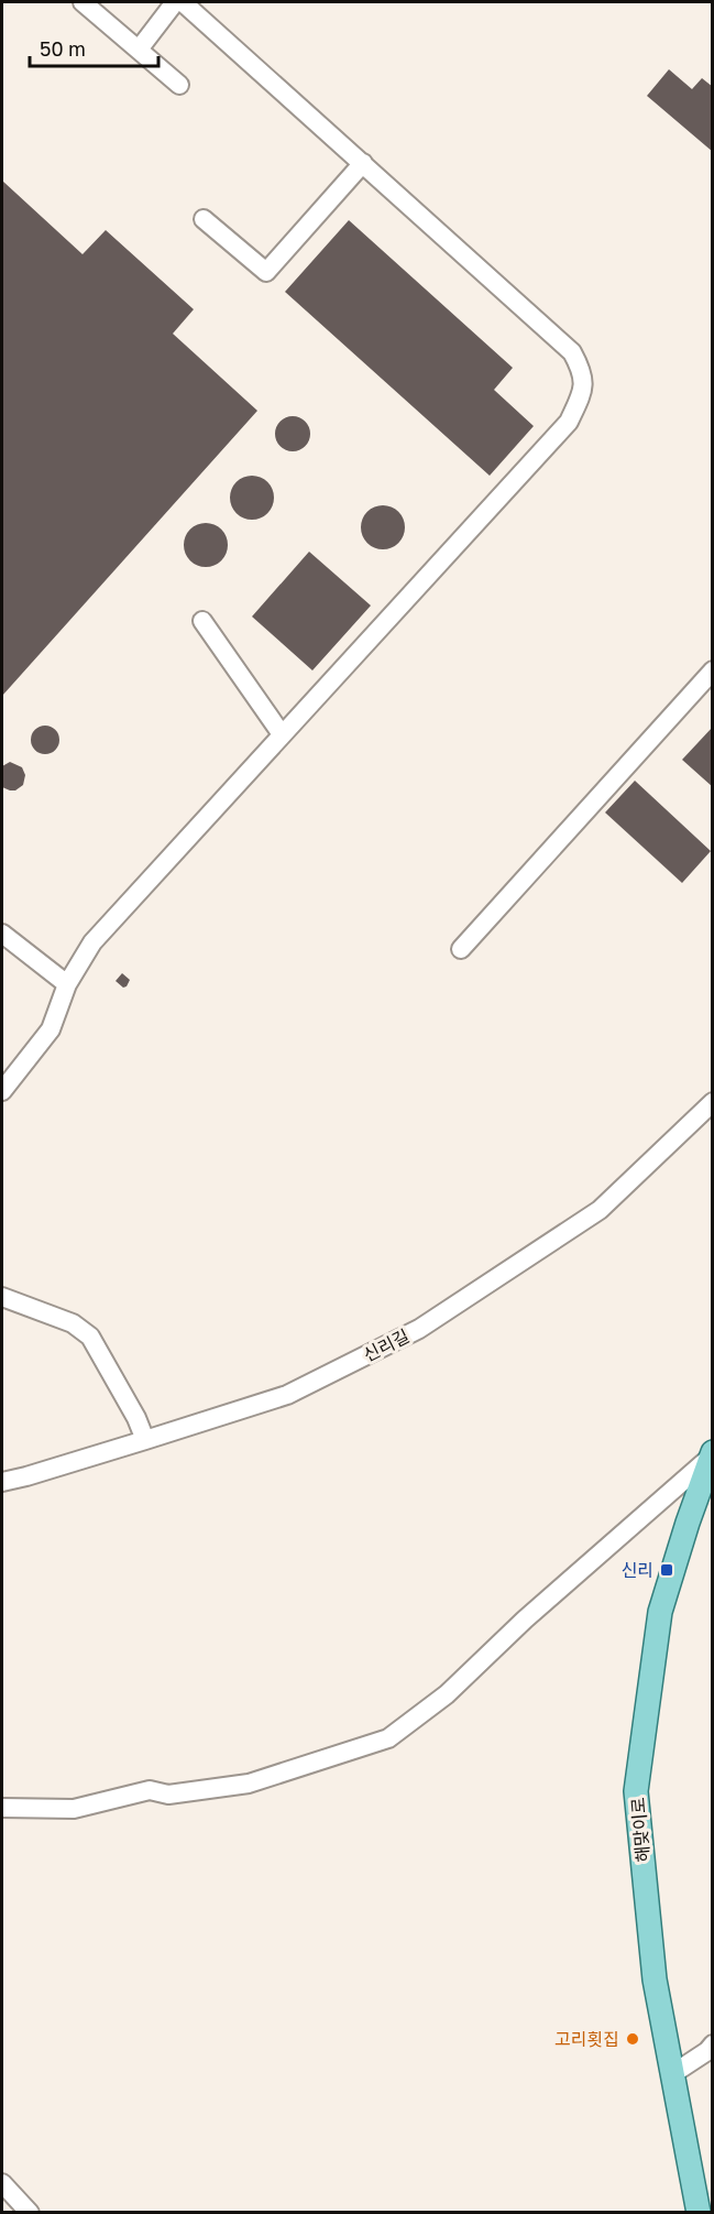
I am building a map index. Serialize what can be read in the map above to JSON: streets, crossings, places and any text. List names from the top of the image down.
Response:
{
  "streets": {
    "main road": ["해맞이로"],
    "street": ["신리길"]
  },
  "places": {
    "transit": ["신리"],
    "other": ["고리횟집"]
  },
  "scale_bar": "50 m"
}
